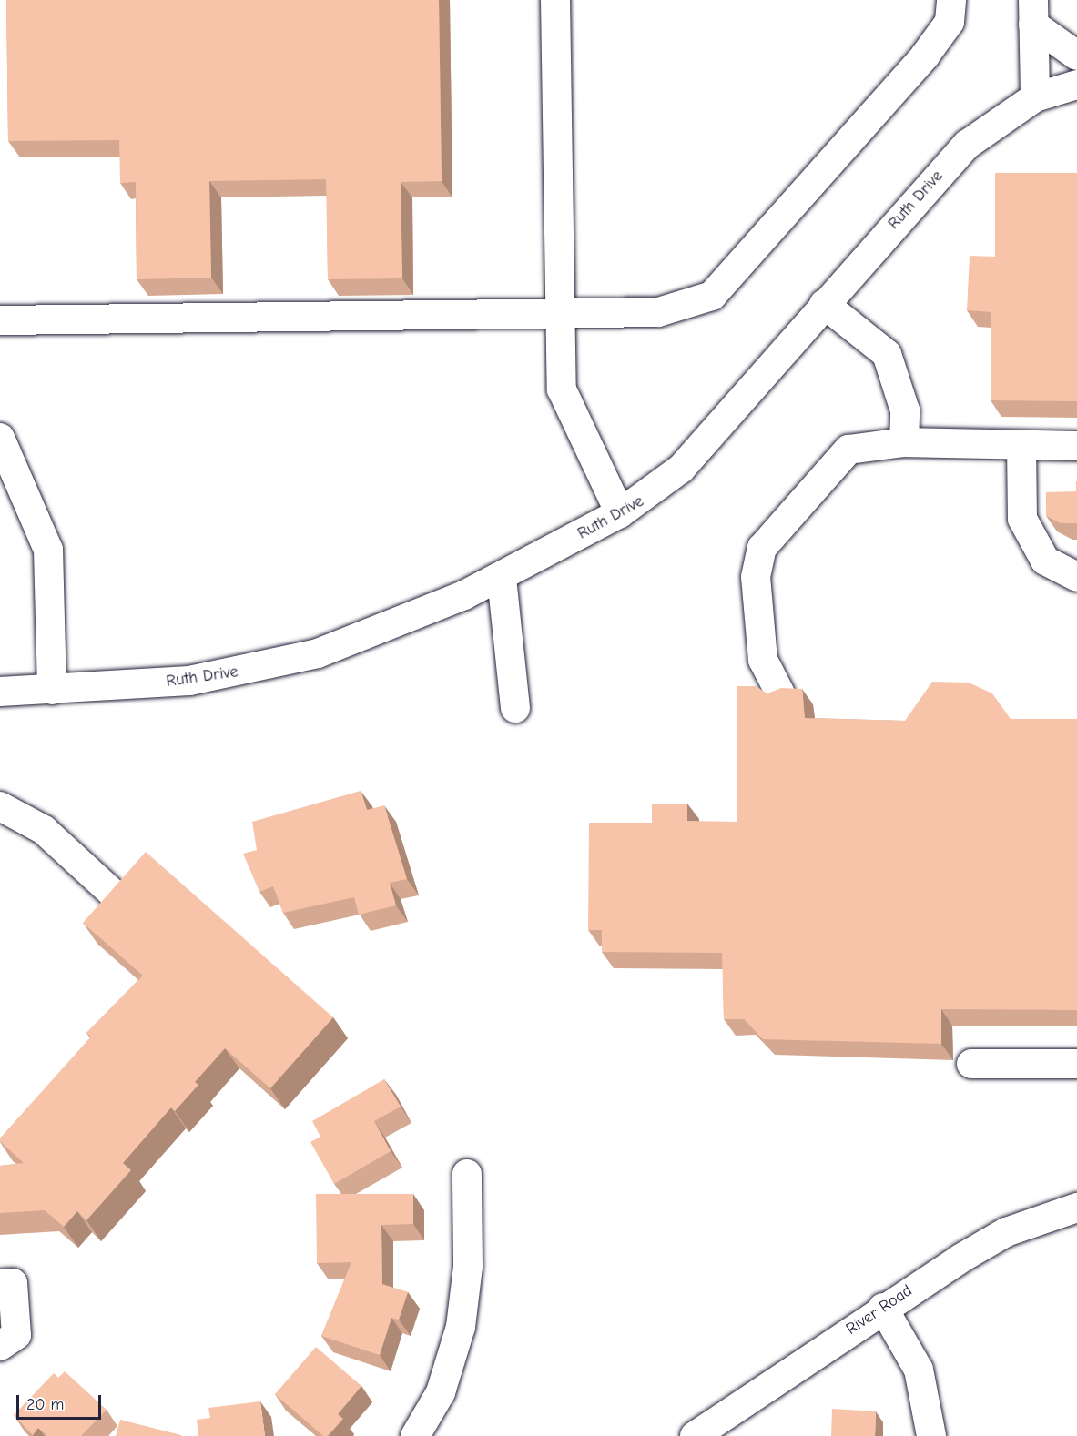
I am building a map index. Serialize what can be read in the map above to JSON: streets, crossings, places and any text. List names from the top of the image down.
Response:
{
  "streets": {
    "street": ["Ruth Drive", "River Road"]
  },
  "scale_bar": "20 m"
}
